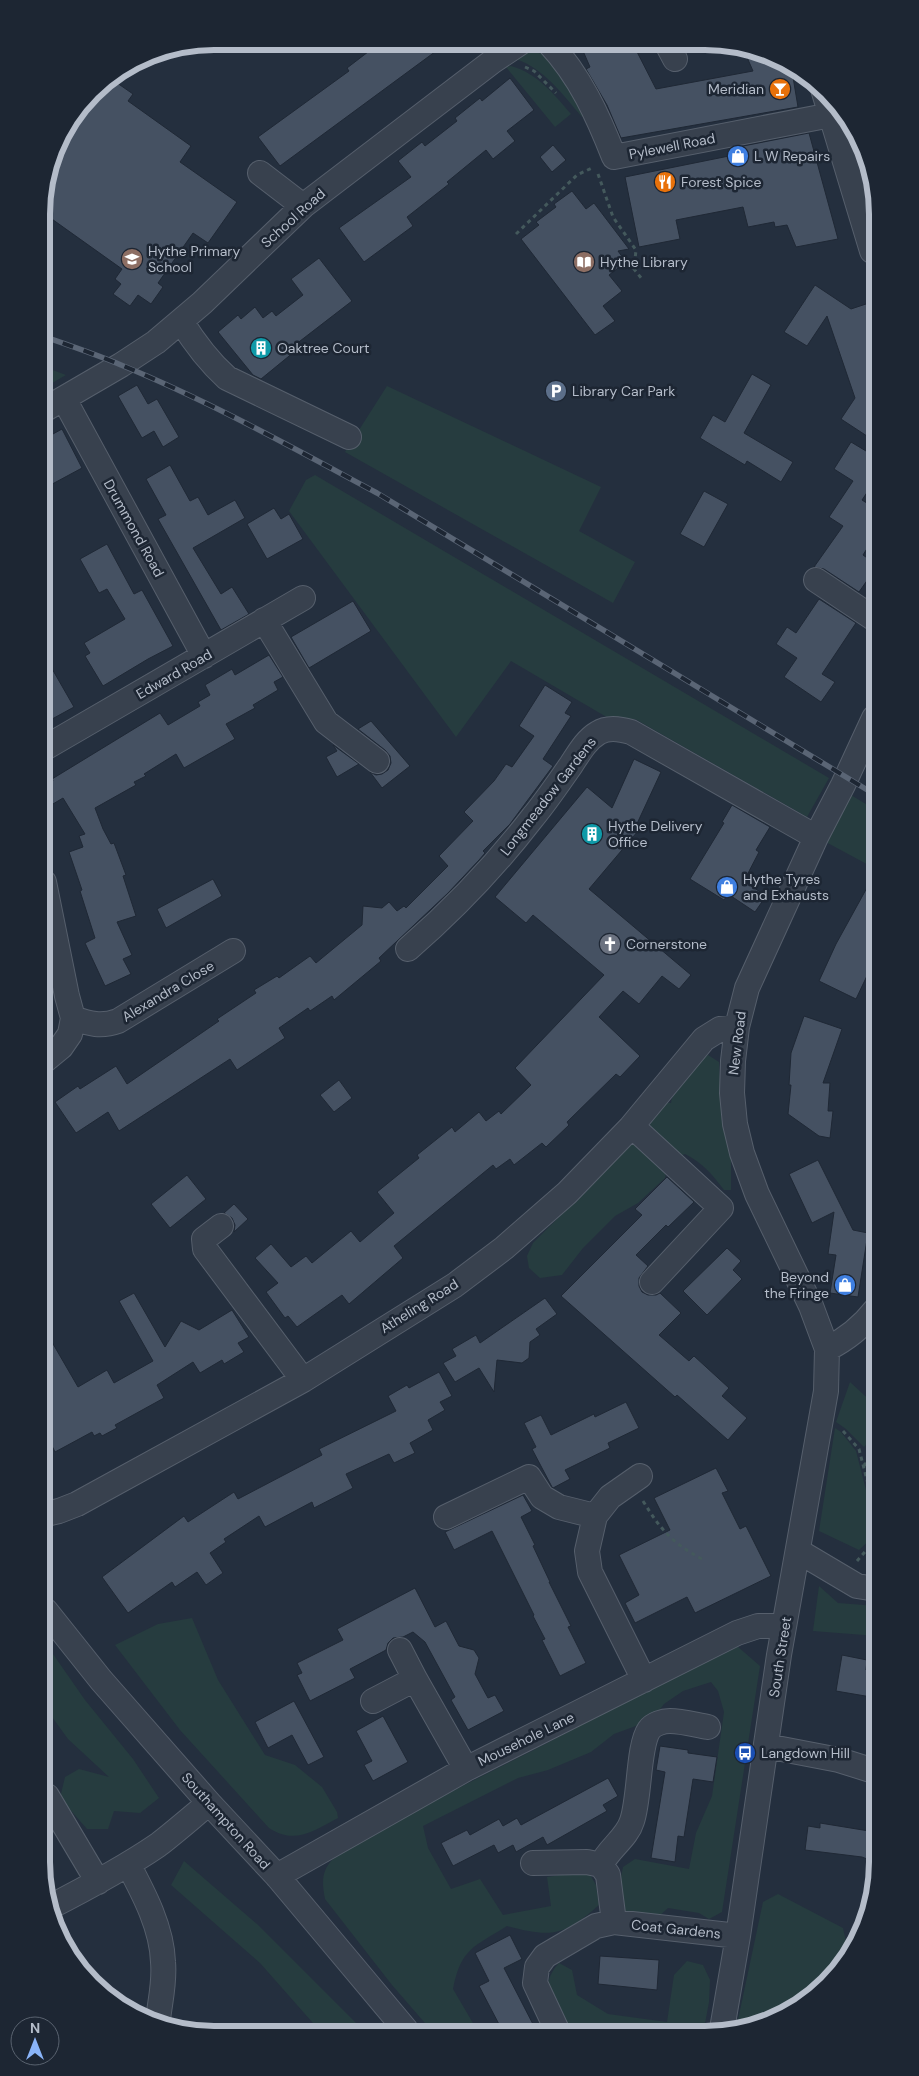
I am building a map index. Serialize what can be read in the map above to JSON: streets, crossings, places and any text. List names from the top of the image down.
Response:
{
  "streets": {
    "street": [
      "Pylewell Road",
      "School Road",
      "Drummond Road",
      "Edward Road",
      "Longmeadow Gardens",
      "Alexandra Close",
      "New Road",
      "Atheling Road",
      "South Street",
      "Mousehole Lane",
      "Southampton Road",
      "Coat Gardens"
    ]
  },
  "crossings": [
    ["School Road", "Drummond Road"],
    ["Drummond Road", "Edward Road"],
    ["Longmeadow Gardens", "New Road"],
    ["New Road", "Atheling Road"],
    ["New Road", "South Street"],
    ["South Street", "Mousehole Lane"],
    ["South Street", "Coat Gardens"],
    ["Mousehole Lane", "Southampton Road"]
  ],
  "places": {
    "bar": ["Meridian"],
    "shop": ["L W Repairs", "Hythe Tyres and Exhausts", "Beyond the Fringe"],
    "restaurant": ["Forest Spice"],
    "school or university": ["Hythe Primary School"],
    "library": ["Hythe Library"],
    "building": ["Oaktree Court", "Hythe Delivery Office"],
    "parking": ["Library Car Park"],
    "church": ["Cornerstone"],
    "bus stop": ["Langdown Hill"]
  },
  "north": "top"
}
